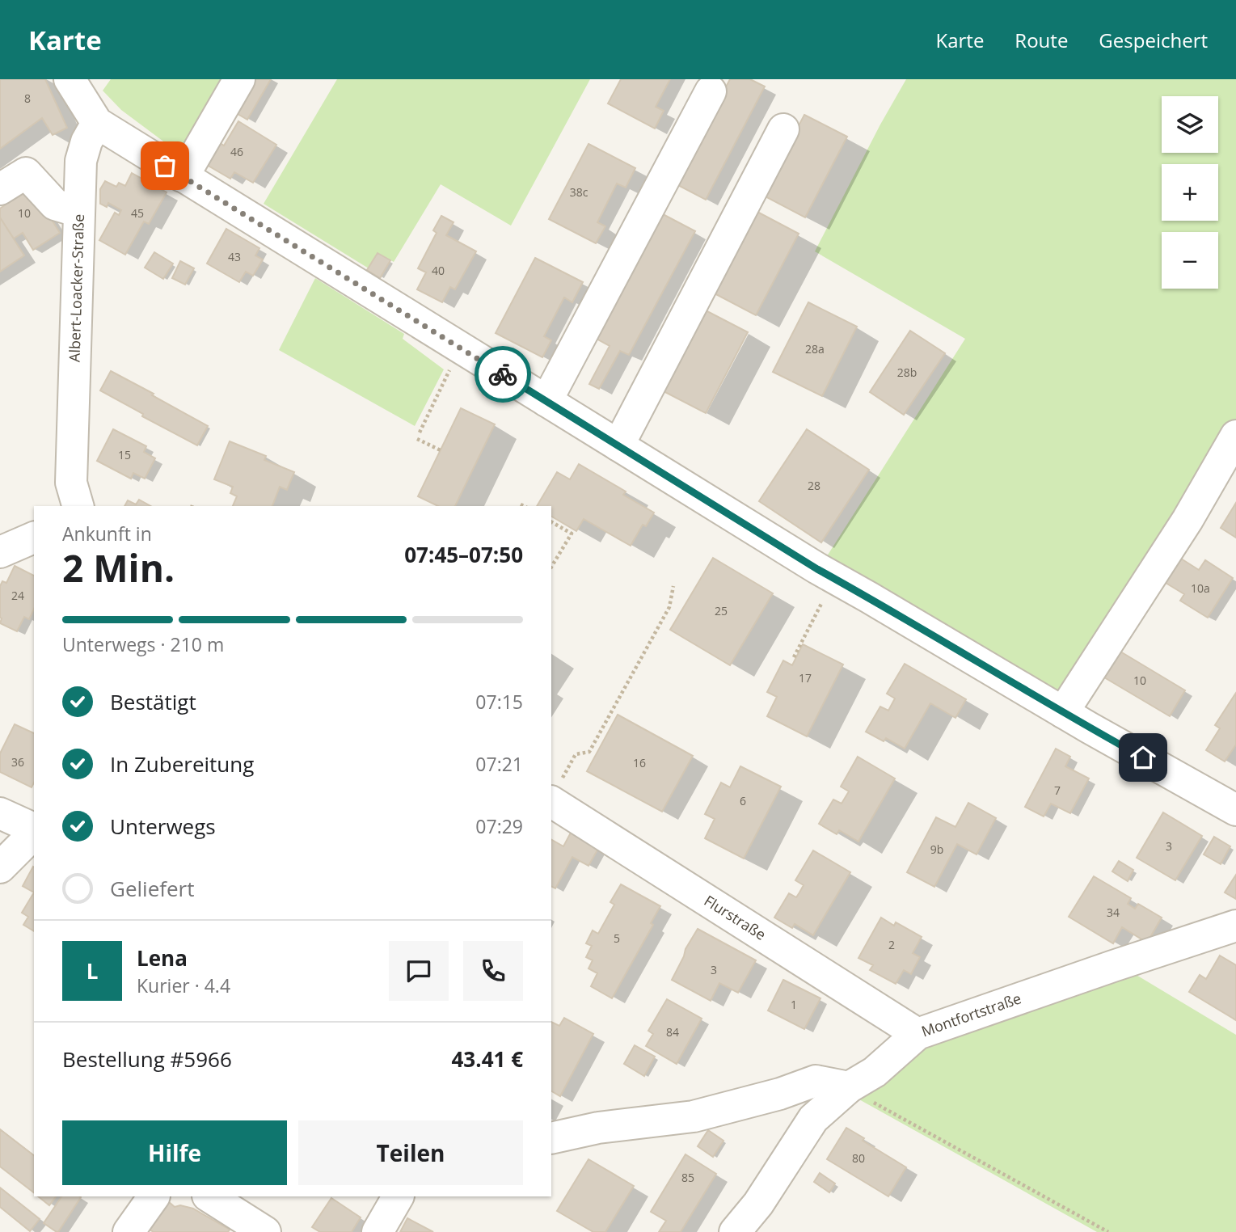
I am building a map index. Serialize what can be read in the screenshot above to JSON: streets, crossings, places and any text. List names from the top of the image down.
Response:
{
  "streets": {
    "street": ["Albert-Loacker-Straße", "Flurstraße", "Montfortstraße"]
  },
  "crossings": [
    ["Flurstraße", "Montfortstraße"]
  ],
  "house_numbers": [
    "8",
    "46",
    "38c",
    "10",
    "45",
    "43",
    "40",
    "28a",
    "28b",
    "15",
    "28",
    "10a",
    "24",
    "25",
    "17",
    "10",
    "36",
    "16",
    "7",
    "6",
    "3",
    "9b",
    "34",
    "5",
    "2",
    "3",
    "1",
    "84",
    "80",
    "85"
  ],
  "page": {
    "header": "Karte",
    "nav": ["Karte", "Route", "Gespeichert"],
    "map_buttons": ["+", "−"],
    "heading": ["2 Min.", "Ankunft in", "07:45–07:50"],
    "panel": [
      "Lena",
      "Kurier · 4.4",
      "Bestellung #5966",
      "43.41 €"
    ],
    "bar": "Unterwegs · 210 m",
    "list": [
      ["Bestätigt", "07:15"],
      ["In Zubereitung", "07:21"],
      ["Unterwegs", "07:29"],
      "Geliefert"
    ],
    "round": "L",
    "buttons": ["Hilfe", "Teilen"]
  }
}
